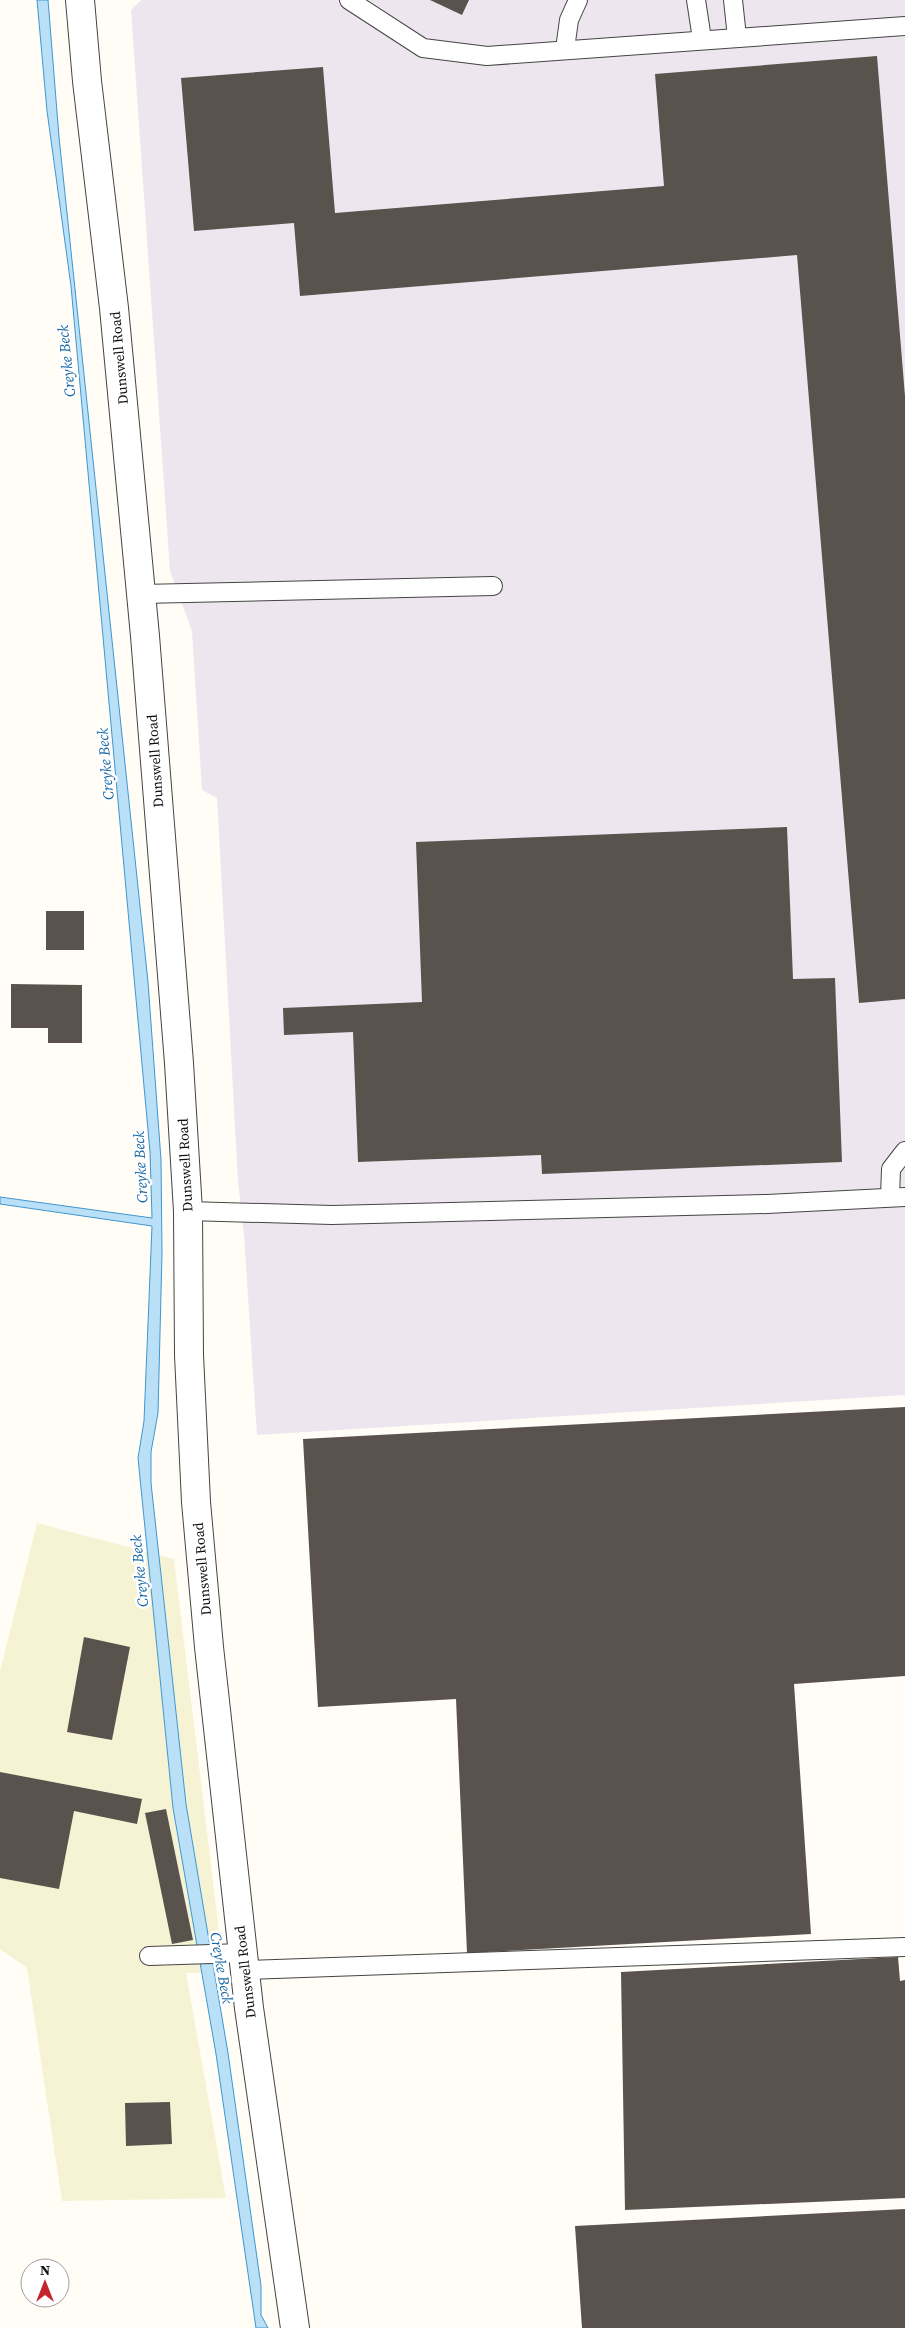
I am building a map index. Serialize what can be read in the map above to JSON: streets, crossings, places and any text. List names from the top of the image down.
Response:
{
  "streets": {
    "street": ["Dunswell Road"]
  },
  "water": ["Creyke Beck"],
  "north": "top"
}
